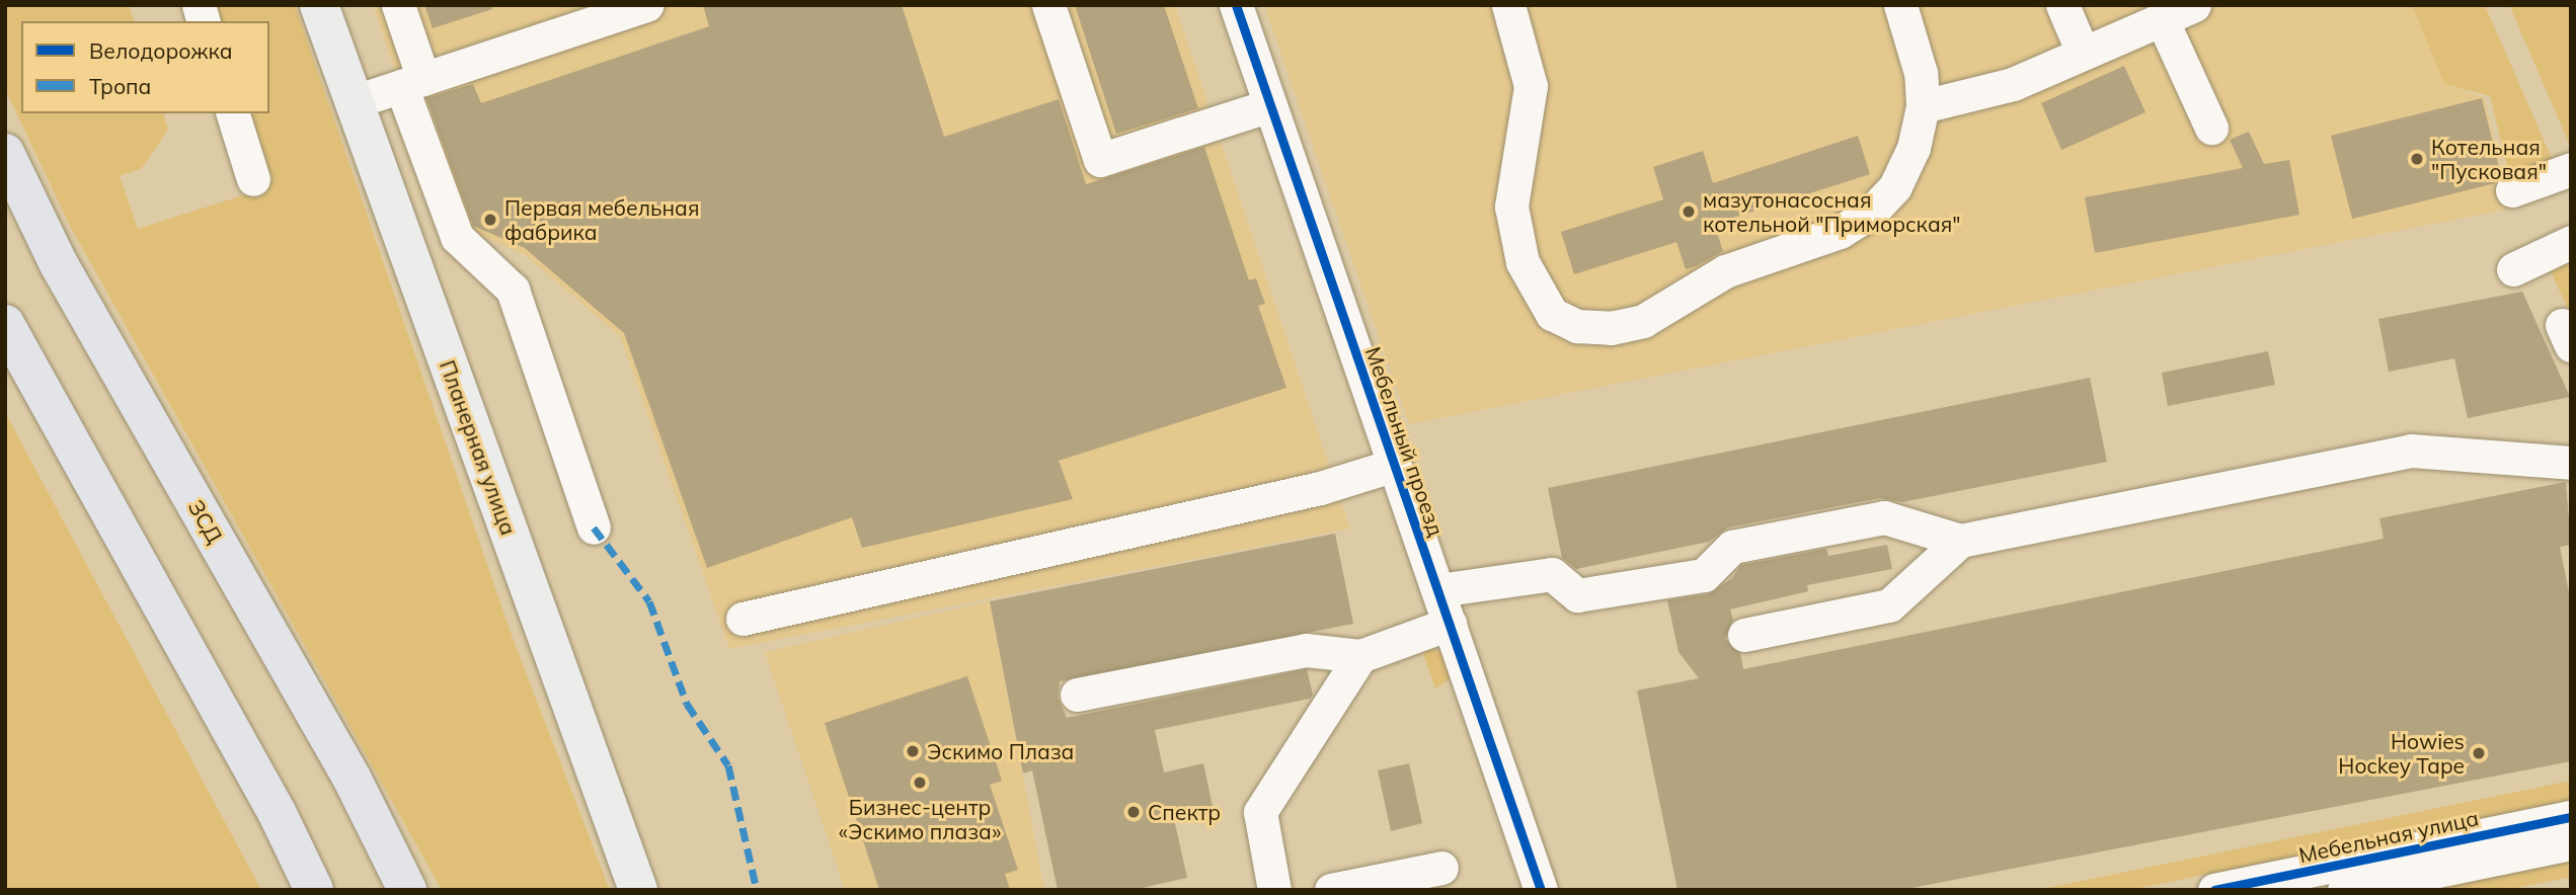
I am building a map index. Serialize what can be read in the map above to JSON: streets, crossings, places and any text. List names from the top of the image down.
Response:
{
  "streets": {
    "highway": ["ЗСД"],
    "main road": ["Планерная улица"],
    "street": ["Мебельный проезд", "Мебельная улица"]
  },
  "places": [
    "Котельная \"Пусковая\"",
    "мазутонасосная котельной \"Приморская\"",
    "Первая мебельная фабрика",
    "Эскимо Плаза",
    "Howies Hockey Tape",
    "Бизнес-центр «Эскимо плаза»",
    "Спектр"
  ],
  "legend": ["Велодорожка", "Тропа"]
}
